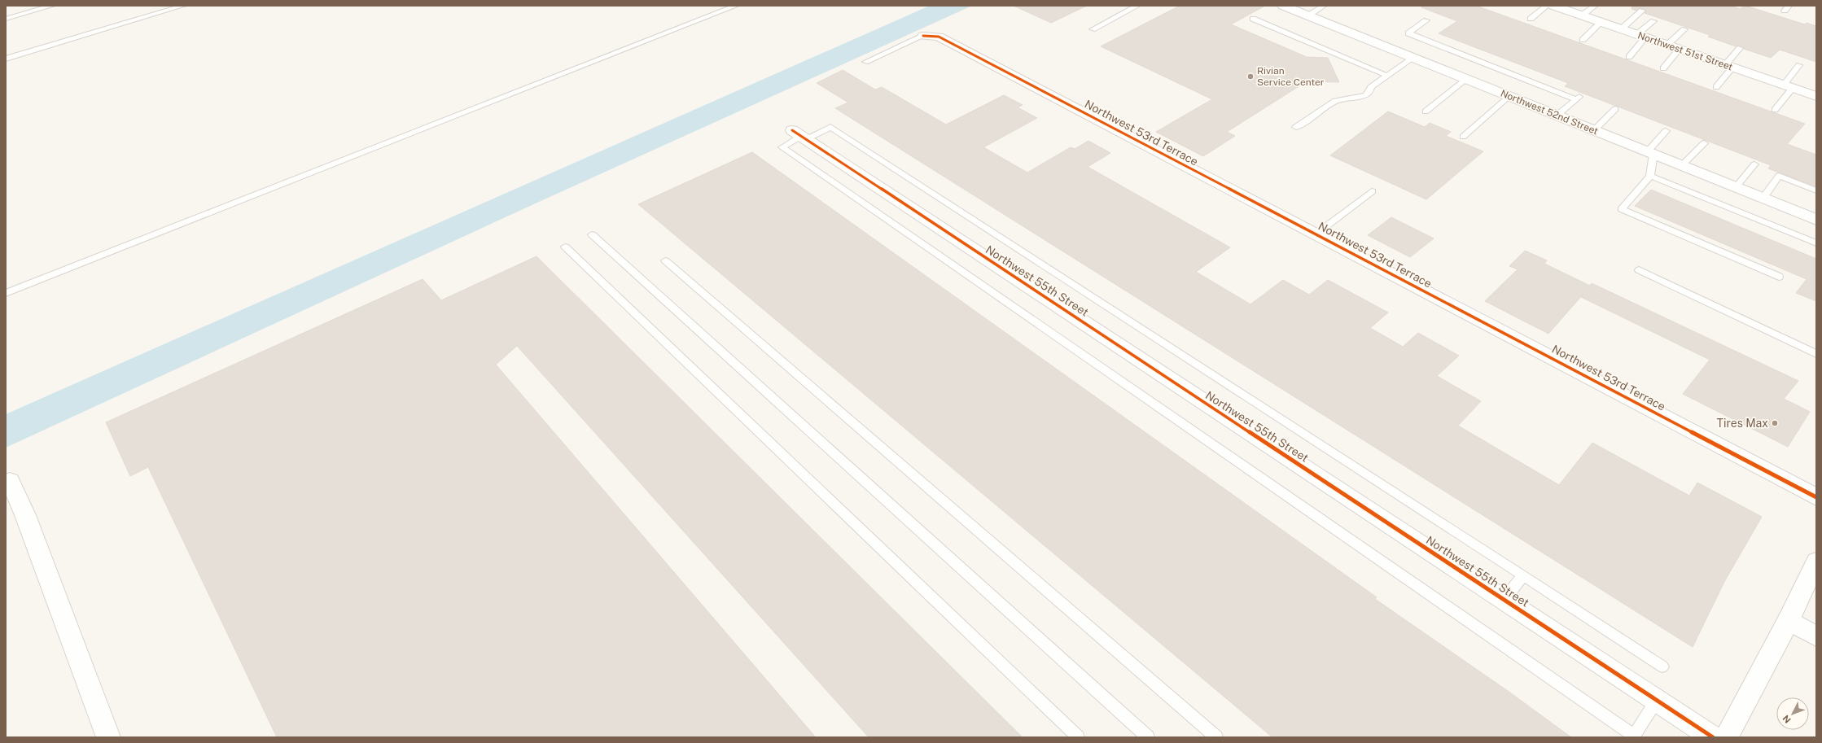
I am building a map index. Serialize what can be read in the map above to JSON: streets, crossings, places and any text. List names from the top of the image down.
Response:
{
  "streets": {
    "street": [
      "Northwest 51st Street",
      "Northwest 52nd Street",
      "Northwest 53rd Terrace",
      "Northwest 55th Street"
    ]
  },
  "places": ["Rivian Service Center", "Tires Max"],
  "north": "bottom left"
}
